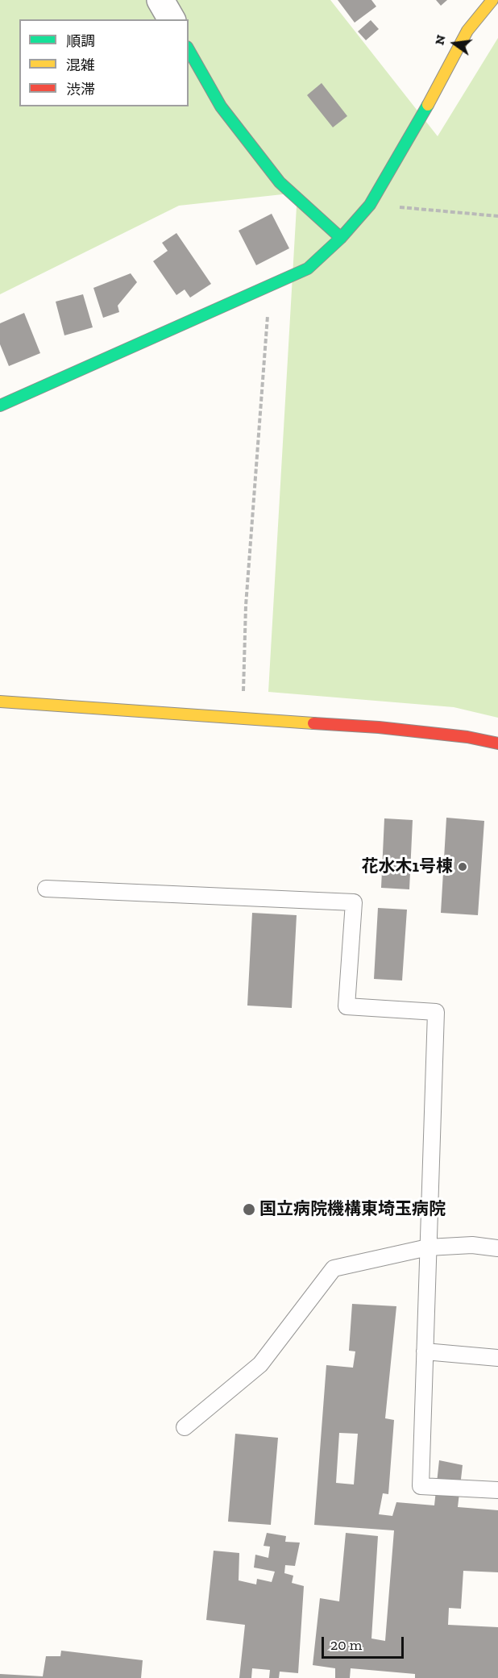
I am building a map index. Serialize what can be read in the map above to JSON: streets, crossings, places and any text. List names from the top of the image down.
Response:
{
  "places": ["花水木1号棟", "国立病院機構東埼玉病院"],
  "legend": ["順調", "混雑", "渋滞"],
  "scale_bar": "20 m",
  "north": "left"
}
